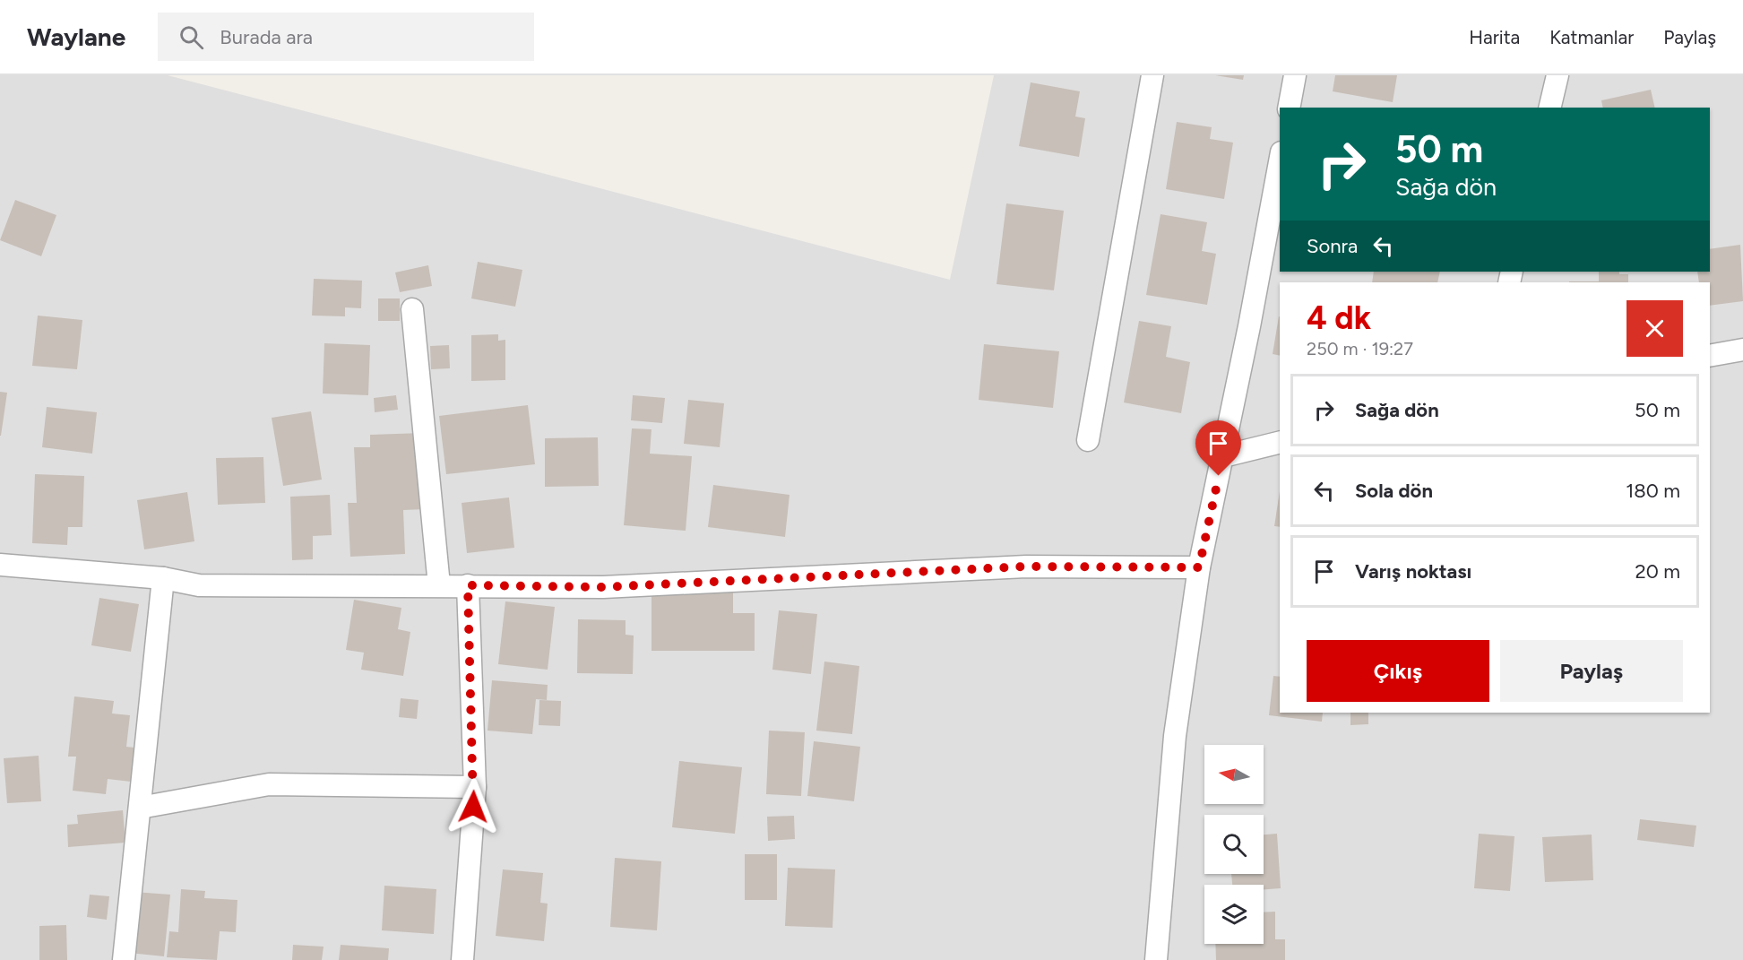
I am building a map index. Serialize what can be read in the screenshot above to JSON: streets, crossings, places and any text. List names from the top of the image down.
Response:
{
  "north": "left",
  "page": {
    "header": "Waylane",
    "search": "Burada ara",
    "nav": ["Harita", "Katmanlar", "Paylaş"],
    "turn": ["50 m", "Sağa dön"],
    "then": "Sonra",
    "heading": ["4 dk", "250 m · 19:27"],
    "list": [
      {
        "name": "Sağa dön",
        "value": "50 m"
      },
      {
        "name": "Sola dön",
        "value": "180 m"
      },
      {
        "name": "Varış noktası",
        "value": "20 m"
      }
    ],
    "buttons": ["Çıkış", "Paylaş"]
  }
}
